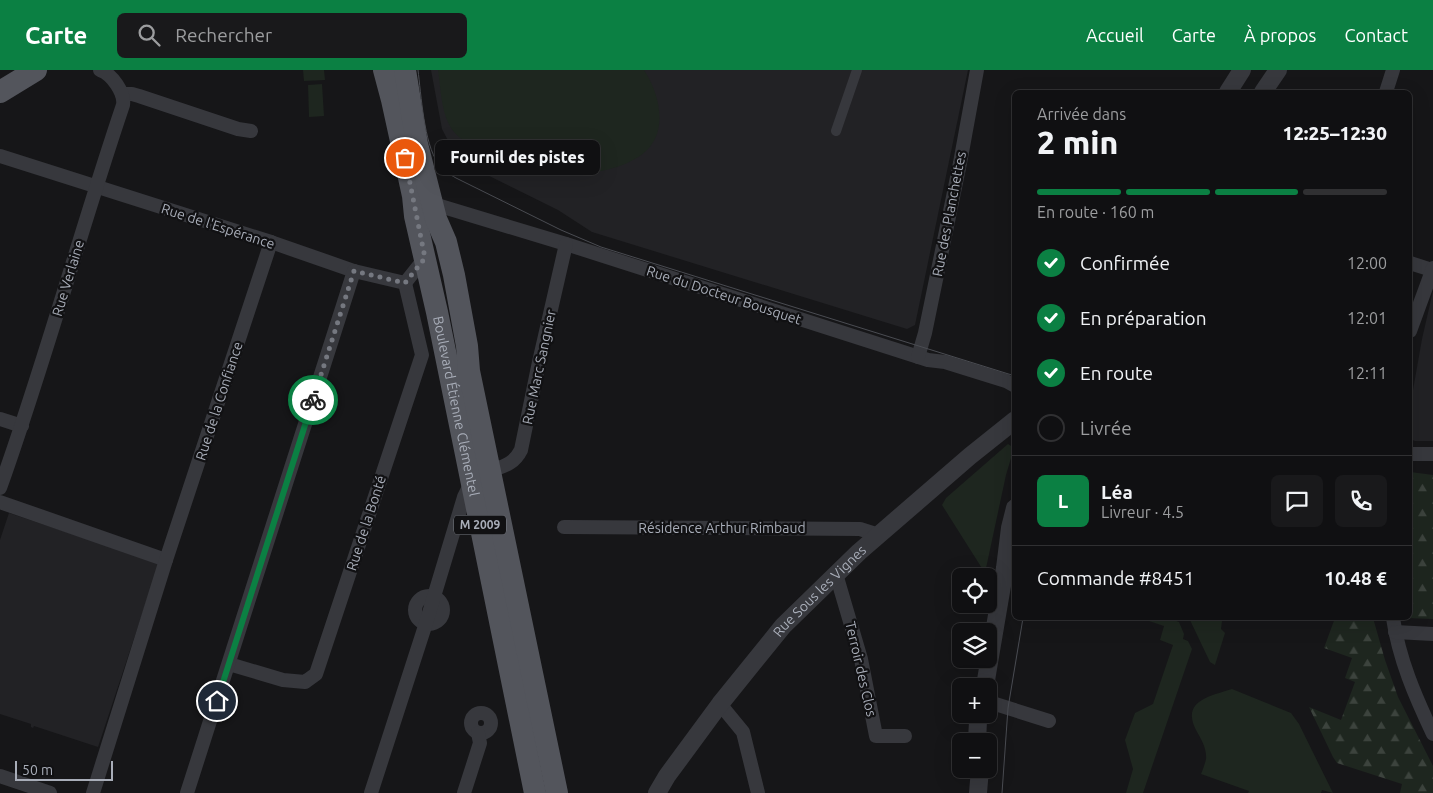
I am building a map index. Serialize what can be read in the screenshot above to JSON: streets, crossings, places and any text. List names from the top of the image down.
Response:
{
  "streets": {
    "main road": ["Boulevard Étienne Clémentel", "M 2009"],
    "street": [
      "Rue des Planchettes",
      "Rue de l'Espérance",
      "Rue Verlaine",
      "Rue du Docteur Bousquet",
      "Rue Marc Sangnier",
      "Rue de la Confiance",
      "Rue de la Bonté",
      "Résidence Arthur Rimbaud",
      "Rue Sous les Vignes",
      "Terroir des Clos"
    ]
  },
  "crossings": [
    ["Rue des Planchettes", "Rue du Docteur Bousquet"],
    ["Rue de l'Espérance", "Rue Verlaine"],
    ["Rue de l'Espérance", "Rue de la Confiance"],
    ["Rue de l'Espérance", "Rue de la Bonté"],
    ["Rue du Docteur Bousquet", "Rue Marc Sangnier"],
    ["Rue du Docteur Bousquet", "Boulevard Étienne Clémentel"],
    ["Rue Marc Sangnier", "Boulevard Étienne Clémentel"],
    ["Résidence Arthur Rimbaud", "Rue Sous les Vignes"],
    ["Rue Sous les Vignes", "Terroir des Clos"]
  ],
  "places": ["Fournil des pistes"],
  "scale_bar": "50 m",
  "page": {
    "header": "Carte",
    "search": "Rechercher",
    "nav": [
      "Accueil",
      "Carte",
      "À propos",
      "Contact"
    ],
    "heading": ["2 min", "Arrivée dans", "12:25–12:30"],
    "panel": [
      "Léa",
      "Livreur · 4.5",
      "Commande #8451",
      "10.48 €"
    ],
    "bubble": "Fournil des pistes",
    "bar": "En route · 160 m",
    "list": [
      ["Confirmée", "12:00"],
      ["En préparation", "12:01"],
      ["En route", "12:11"],
      "Livrée"
    ],
    "round": "L",
    "map_buttons": ["+", "−"],
    "scale": "50 m"
  }
}
